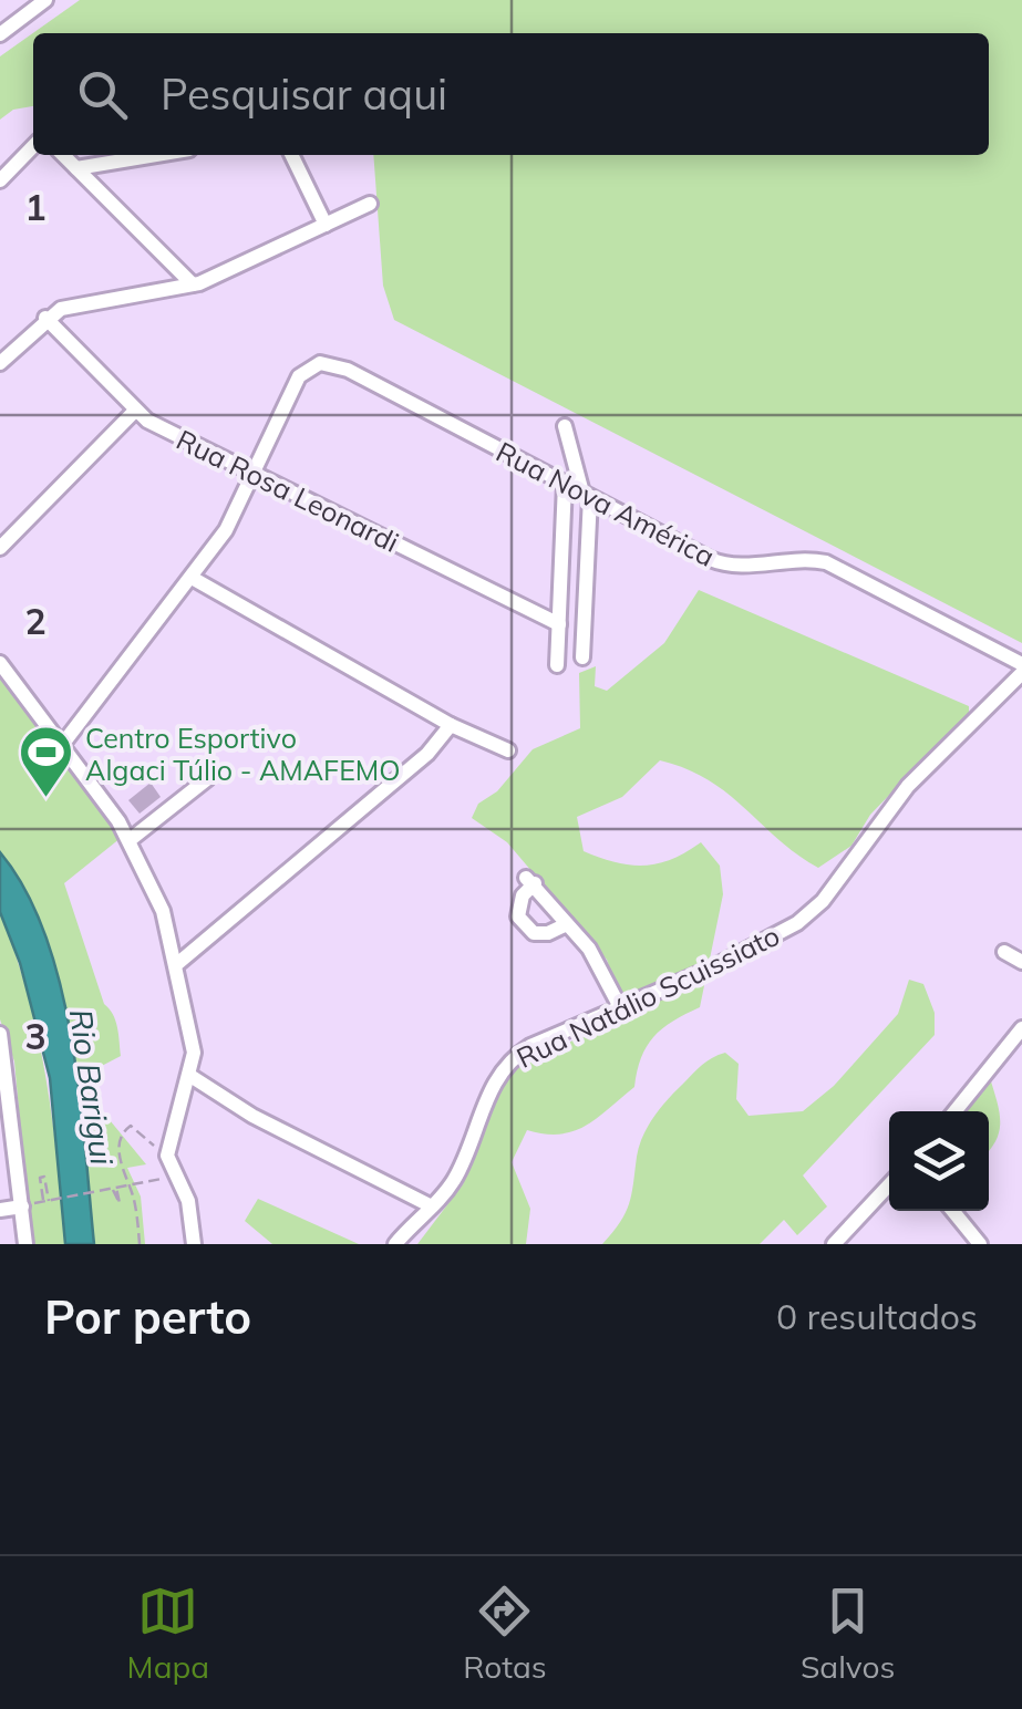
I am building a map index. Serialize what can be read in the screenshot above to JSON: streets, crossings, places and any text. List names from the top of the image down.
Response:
{
  "streets": {
    "street": ["Rua Rosa Leonardi", "Rua Nova América", "Rua Natálio Scuissiato"]
  },
  "crossings": [
    ["Rua Rosa Leonardi", "Rua Nova América"]
  ],
  "water": ["Rio Barigui"],
  "places": {
    "sports": ["Centro Esportivo Algaci Túlio - AMAFEMO"]
  },
  "page": {
    "search": "Pesquisar aqui",
    "heading": ["Por perto", "0 resultados"],
    "nav": ["Mapa", "Rotas", "Salvos"]
  },
  "grid": {
    "rows": ["1", "2", "3"]
  }
}
